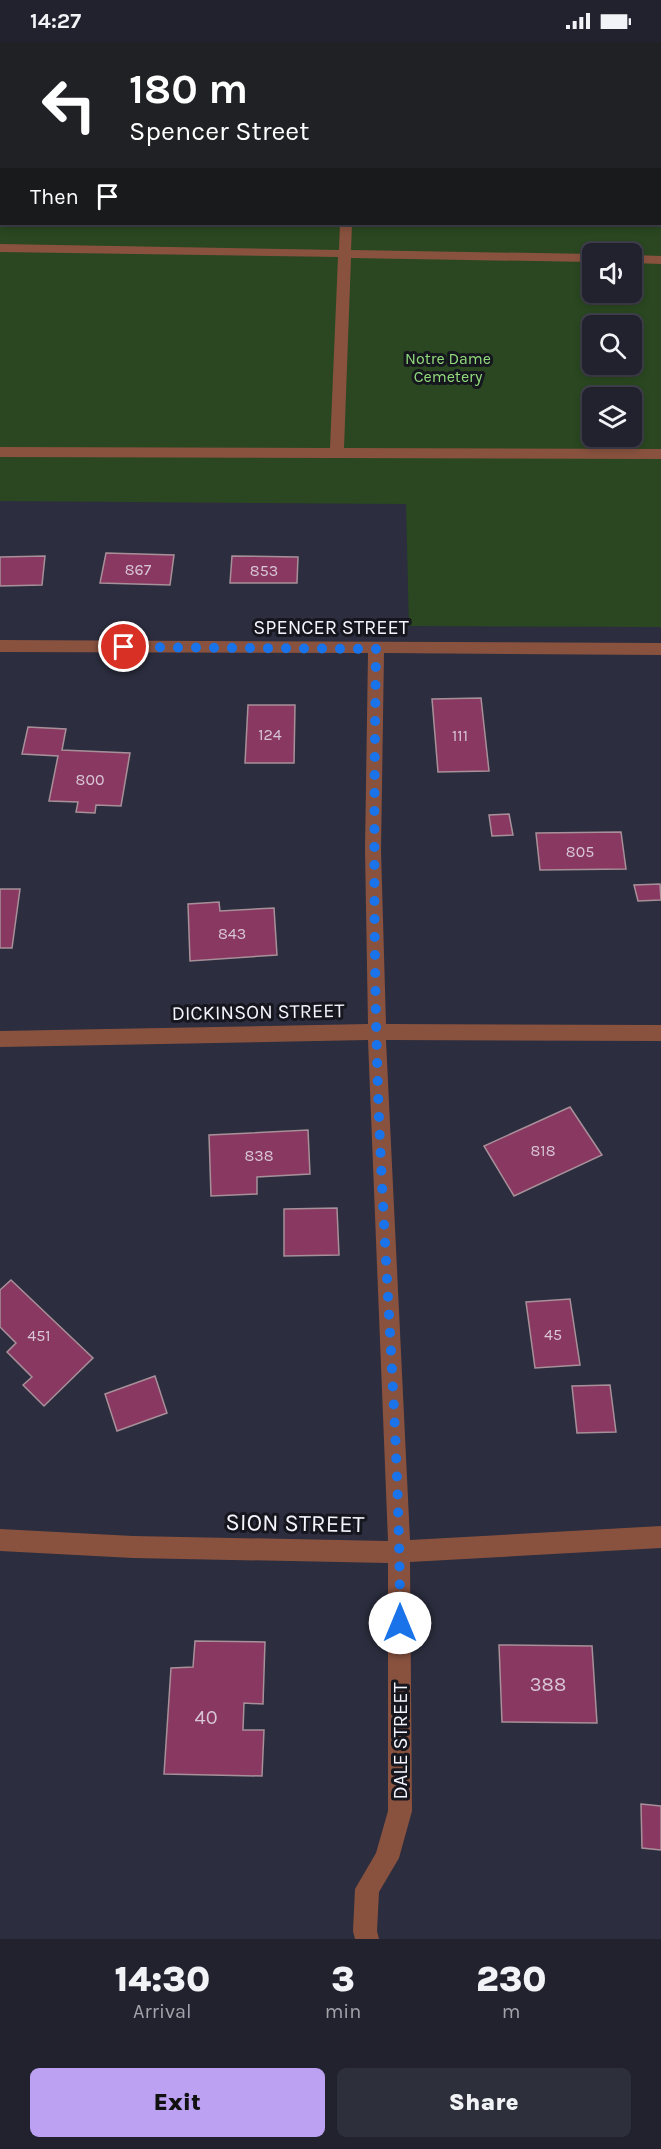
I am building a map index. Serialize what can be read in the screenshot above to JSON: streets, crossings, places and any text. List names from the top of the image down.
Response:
{
  "streets": {
    "street": [
      "SPENCER STREET",
      "DICKINSON STREET",
      "SION STREET",
      "DALE STREET"
    ]
  },
  "crossings": [
    ["SPENCER STREET", "DALE STREET"],
    ["DICKINSON STREET", "DALE STREET"],
    ["SION STREET", "DALE STREET"]
  ],
  "parks": ["Notre Dame Cemetery"],
  "house_numbers": [
    "867",
    "853",
    "124",
    "111",
    "800",
    "805",
    "843",
    "818",
    "838",
    "45",
    "451",
    "388",
    "40"
  ],
  "page": {
    "status": "14:27",
    "turn": ["180 m", "Spencer Street"],
    "then": "Then",
    "eta": [
      "14:30",
      "Arrival",
      "3",
      "min",
      "230",
      "m"
    ],
    "buttons": ["Exit", "Share"]
  }
}
